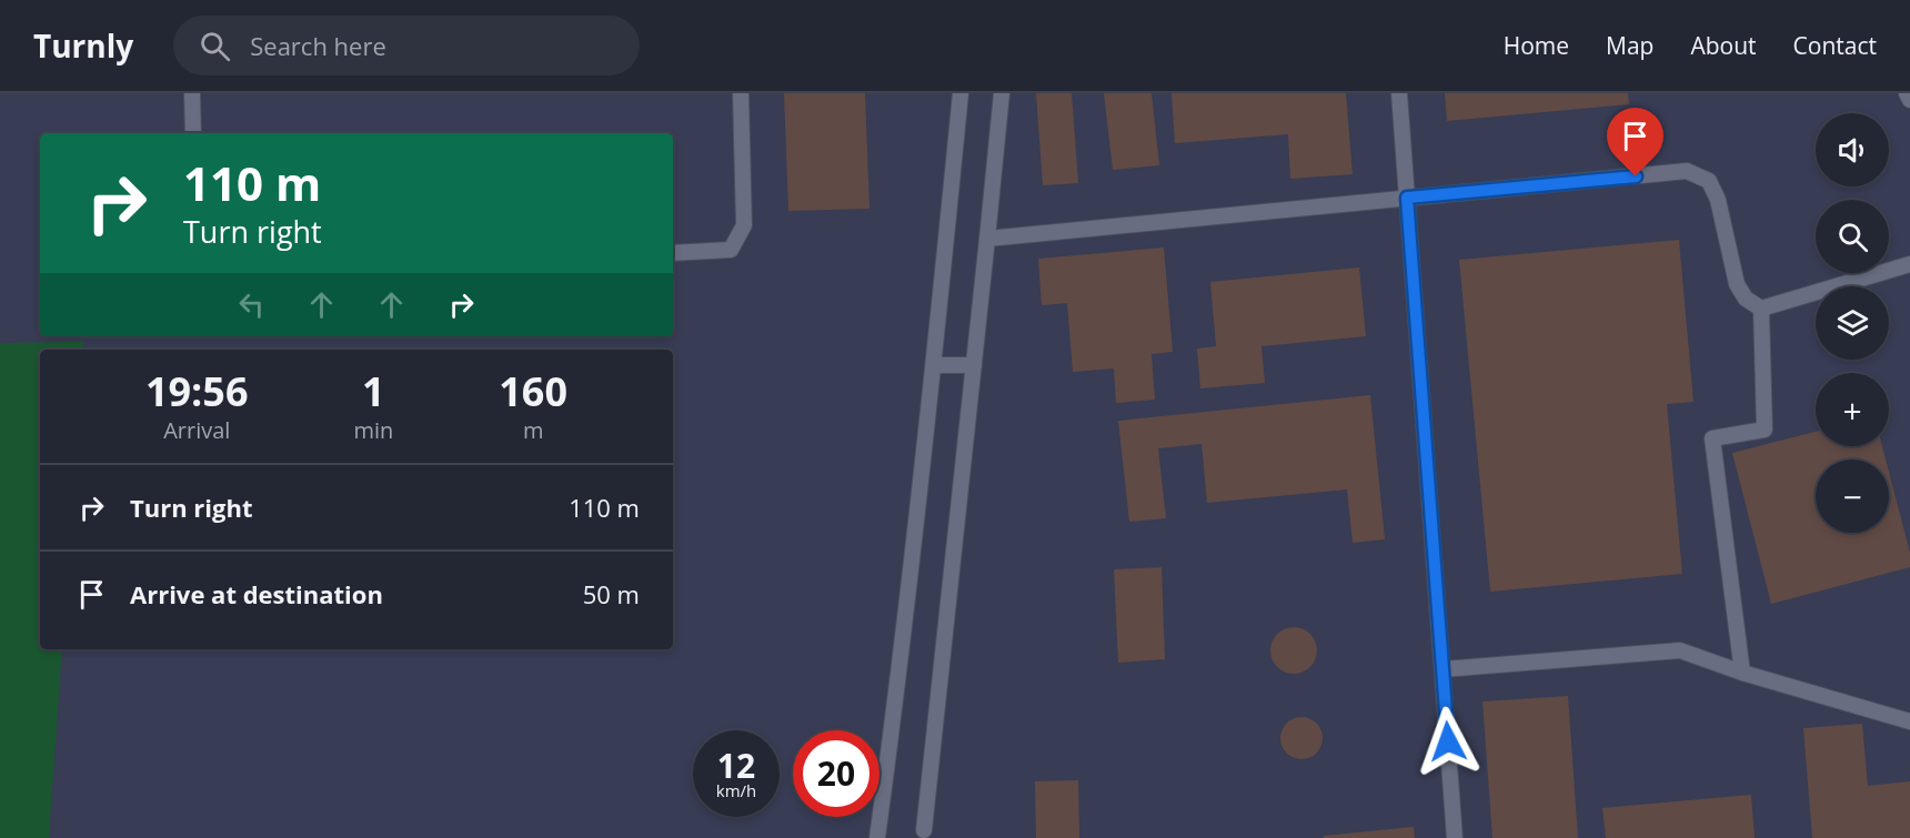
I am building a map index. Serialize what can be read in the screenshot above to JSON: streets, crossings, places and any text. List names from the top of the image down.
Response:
{
  "page": {
    "header": "Turnly",
    "search": "Search here",
    "nav": [
      "Home",
      "Map",
      "About",
      "Contact"
    ],
    "map_buttons": ["+", "−"],
    "turn": ["110 m", "Turn right"],
    "eta": [
      "19:56",
      "Arrival",
      "1",
      "min",
      "160",
      "m"
    ],
    "list": [
      {
        "name": "Turn right",
        "value": "110 m"
      },
      {
        "name": "Arrive at destination",
        "value": "50 m"
      }
    ],
    "speed": "12 km/h",
    "limit": "20"
  }
}
